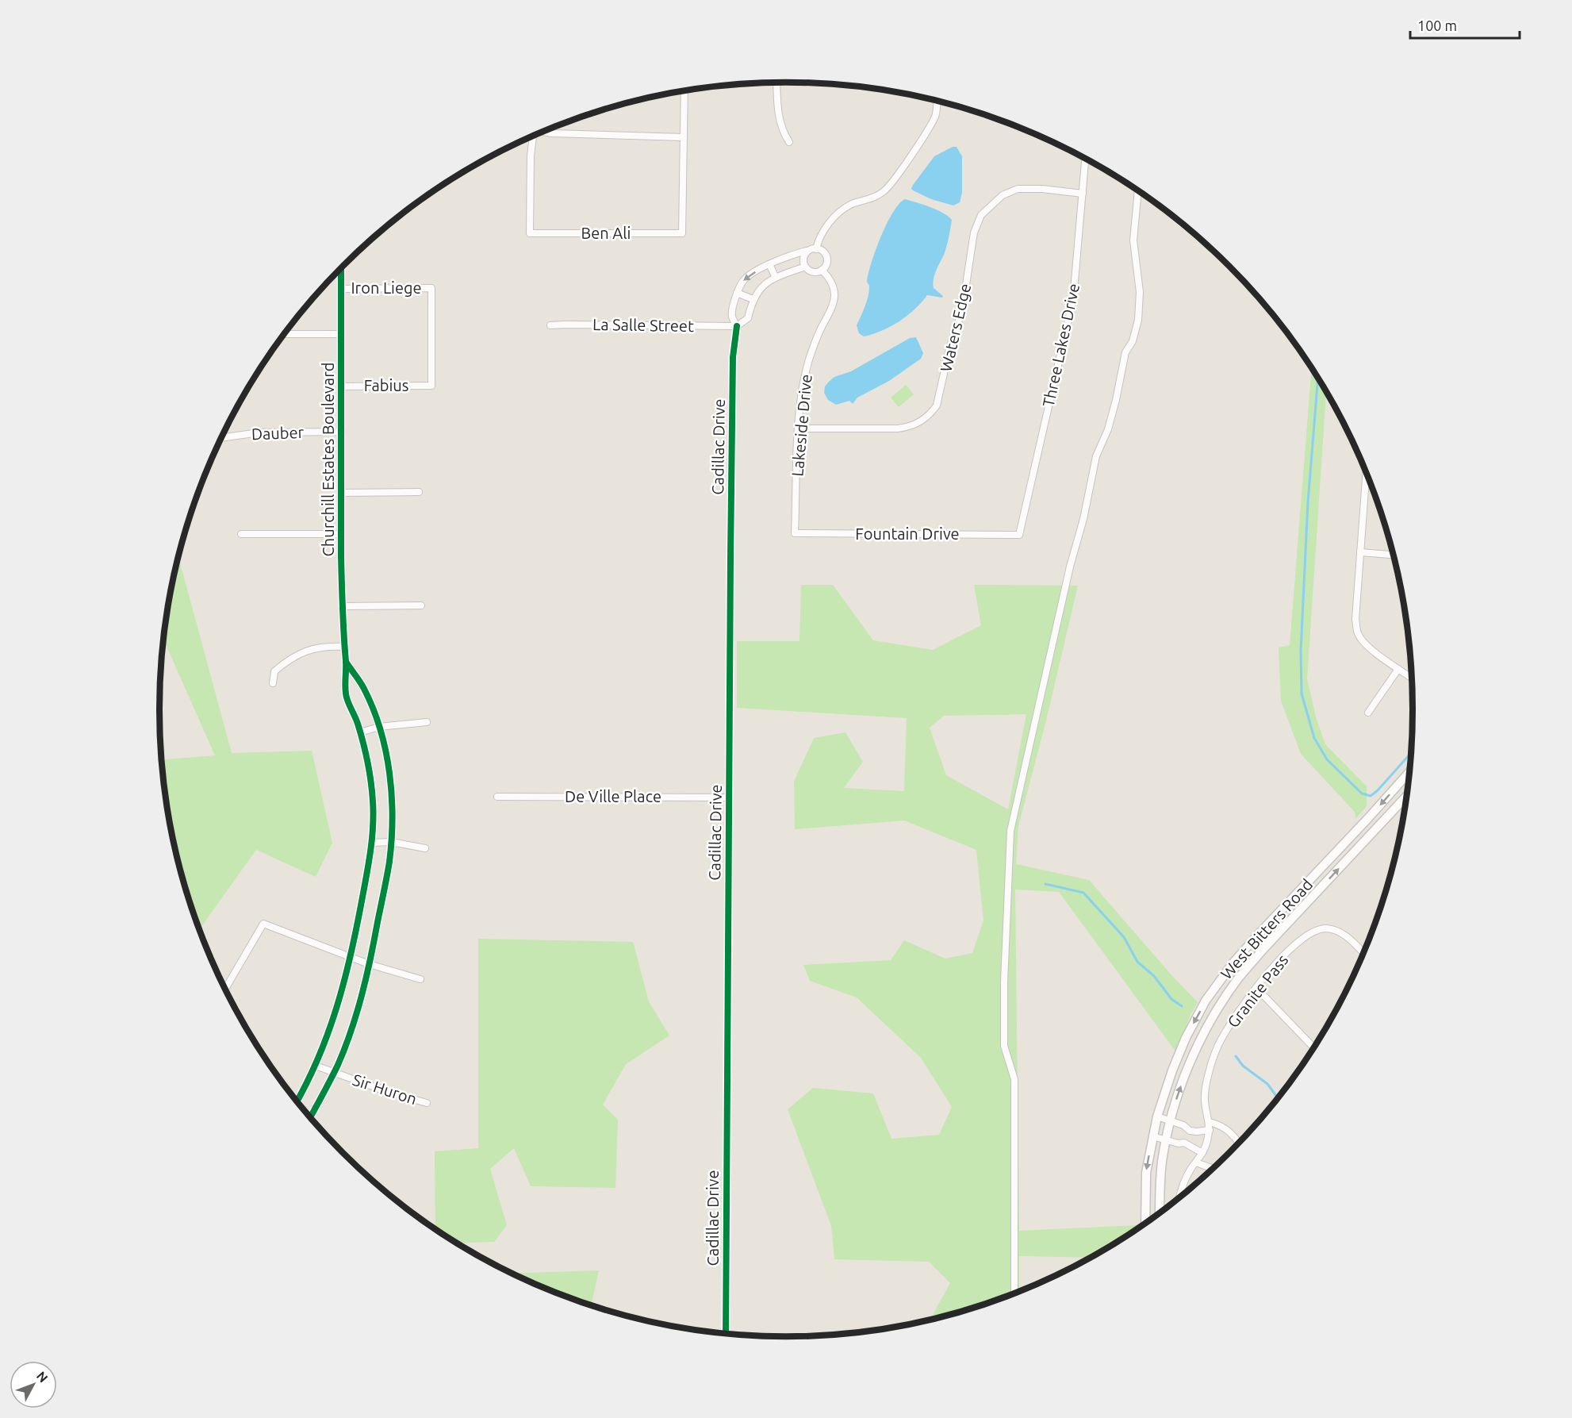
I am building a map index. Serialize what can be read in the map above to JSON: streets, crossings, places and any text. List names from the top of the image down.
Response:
{
  "streets": {
    "main road": ["West Bitters Road"],
    "street": [
      "Ben Ali",
      "Iron Liege",
      "La Salle Street",
      "Waters Edge",
      "Three Lakes Drive",
      "Fabius",
      "Lakeside Drive",
      "Dauber",
      "Cadillac Drive",
      "Churchill Estates Boulevard",
      "Fountain Drive",
      "De Ville Place",
      "Granite Pass",
      "Sir Huron"
    ]
  },
  "crossings": [
    ["Iron Liege", "Fabius"],
    ["Iron Liege", "Churchill Estates Boulevard"],
    ["La Salle Street", "Cadillac Drive"],
    ["Waters Edge", "Three Lakes Drive"],
    ["Waters Edge", "Lakeside Drive"],
    ["Three Lakes Drive", "Fountain Drive"],
    ["Fabius", "Churchill Estates Boulevard"],
    ["Lakeside Drive", "Fountain Drive"],
    ["Dauber", "Churchill Estates Boulevard"],
    ["Cadillac Drive", "De Ville Place"],
    ["Churchill Estates Boulevard", "Sir Huron"]
  ],
  "scale_bar": "100 m",
  "north": "top right"
}
